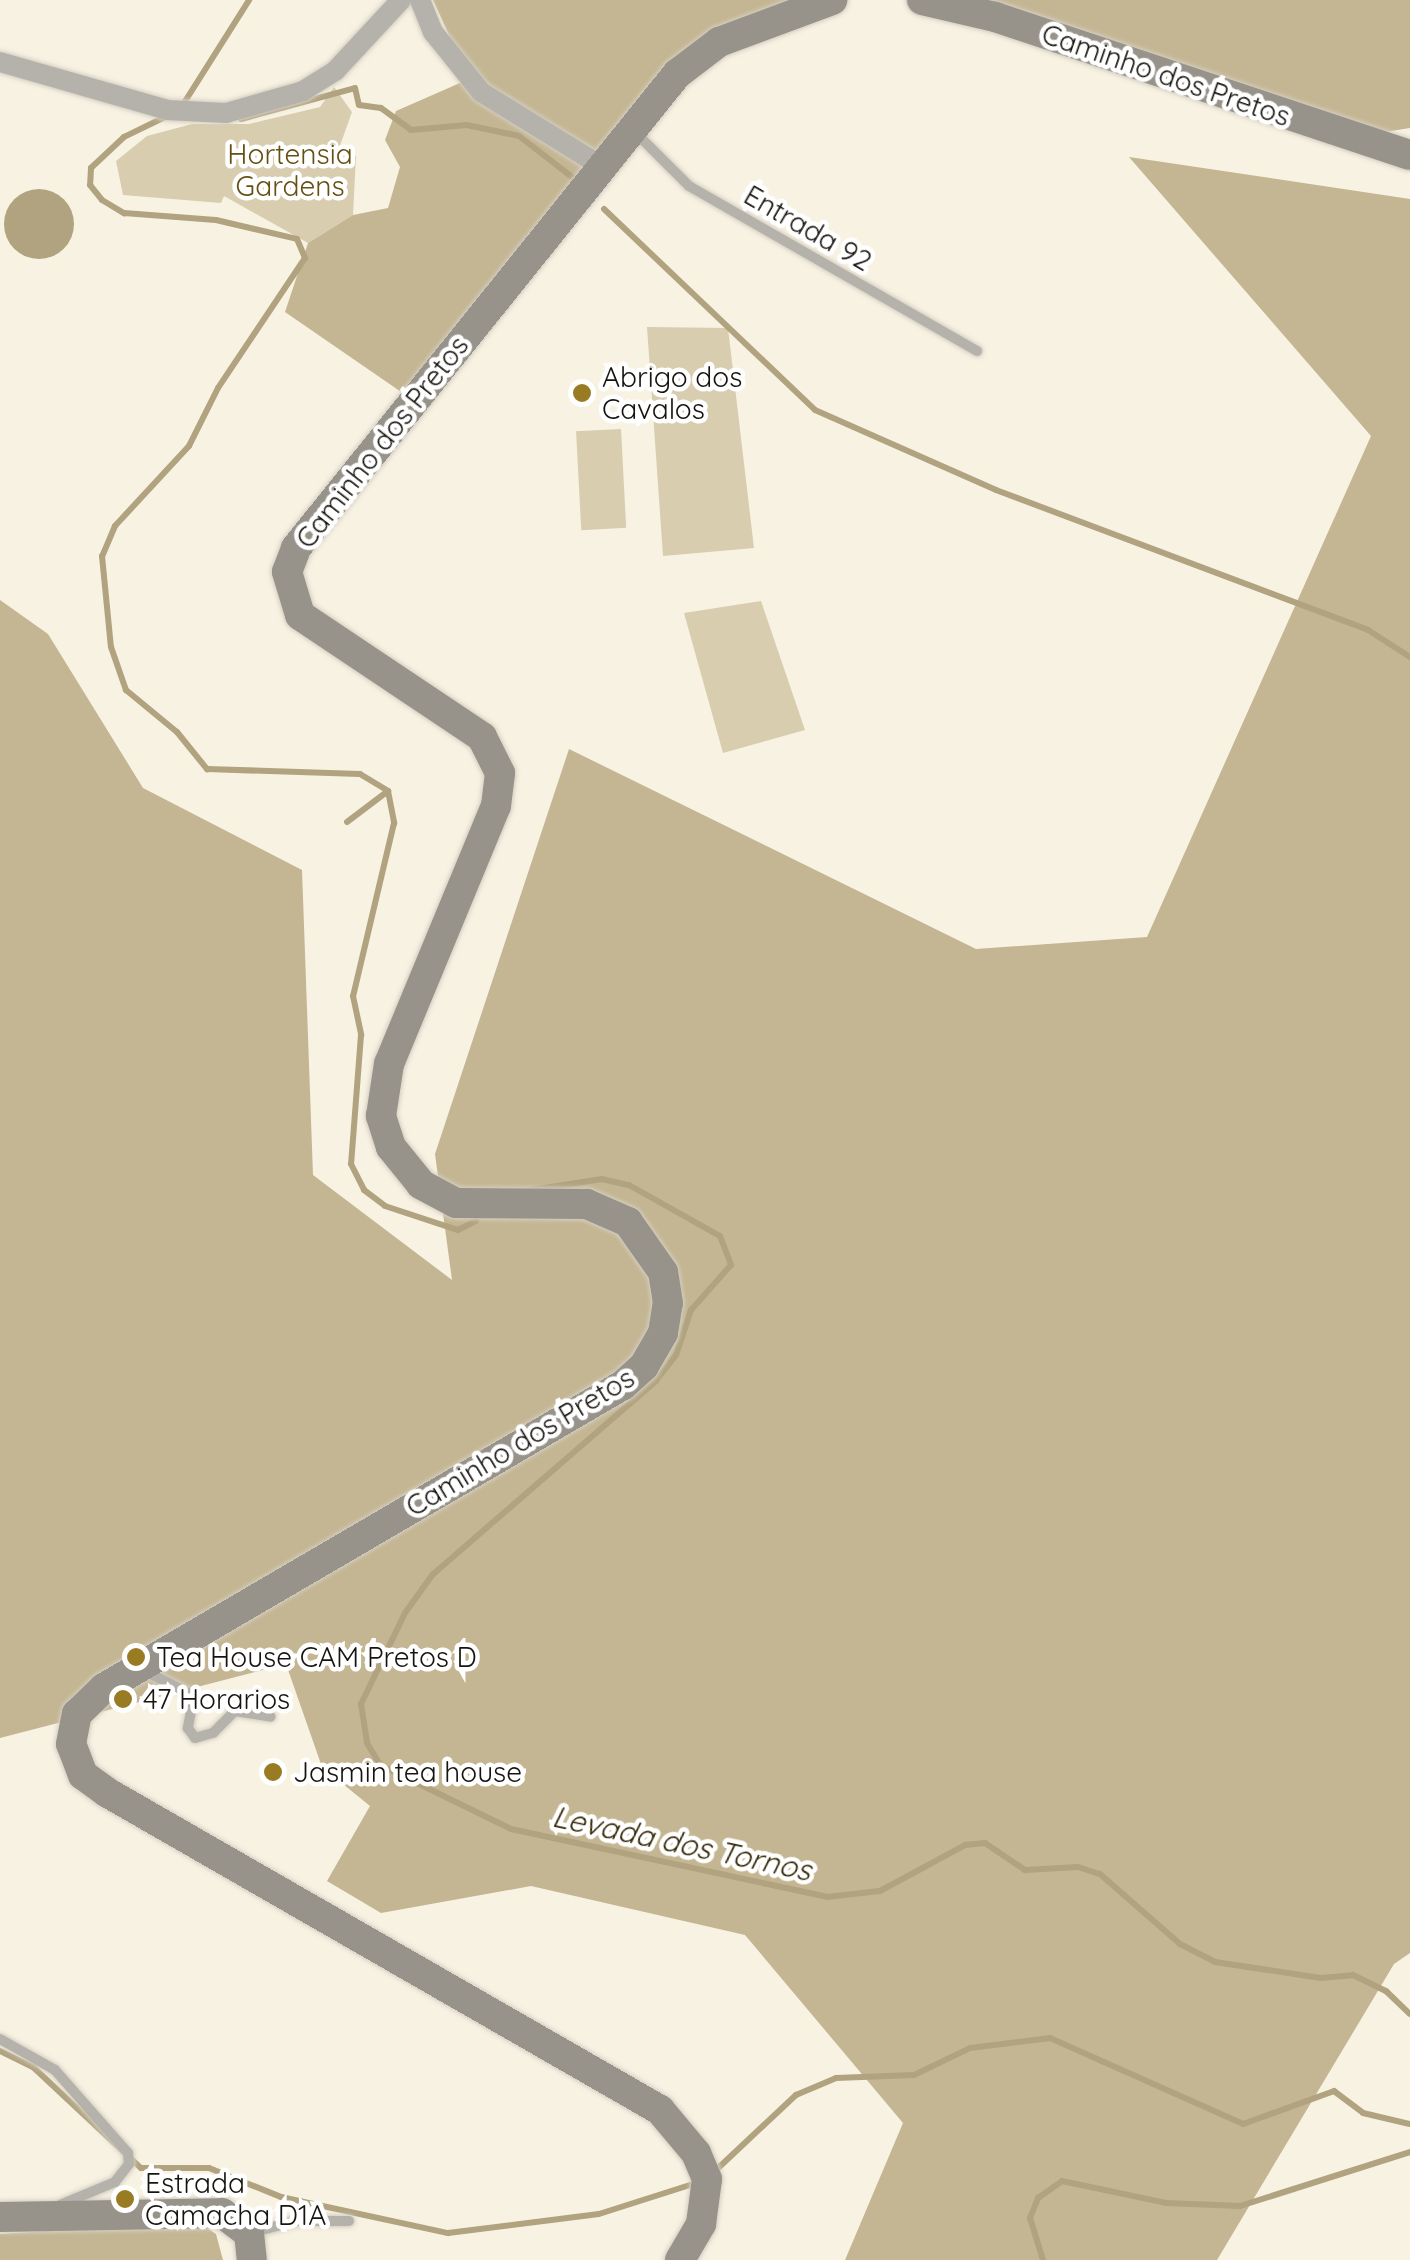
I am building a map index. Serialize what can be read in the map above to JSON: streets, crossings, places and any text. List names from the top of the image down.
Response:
{
  "streets": {
    "main road": ["Caminho dos Pretos"],
    "lane": ["Entrada 92"]
  },
  "crossings": [
    ["Caminho dos Pretos", "Entrada 92"]
  ],
  "water": ["Levada dos Tornos"],
  "parks": ["Hortensia Gardens"],
  "places": [
    "Abrigo dos Cavalos",
    "Tea House CAM Pretos D",
    "47 Horarios",
    "Jasmin tea house",
    "Estrada Camacha D1A"
  ]
}
